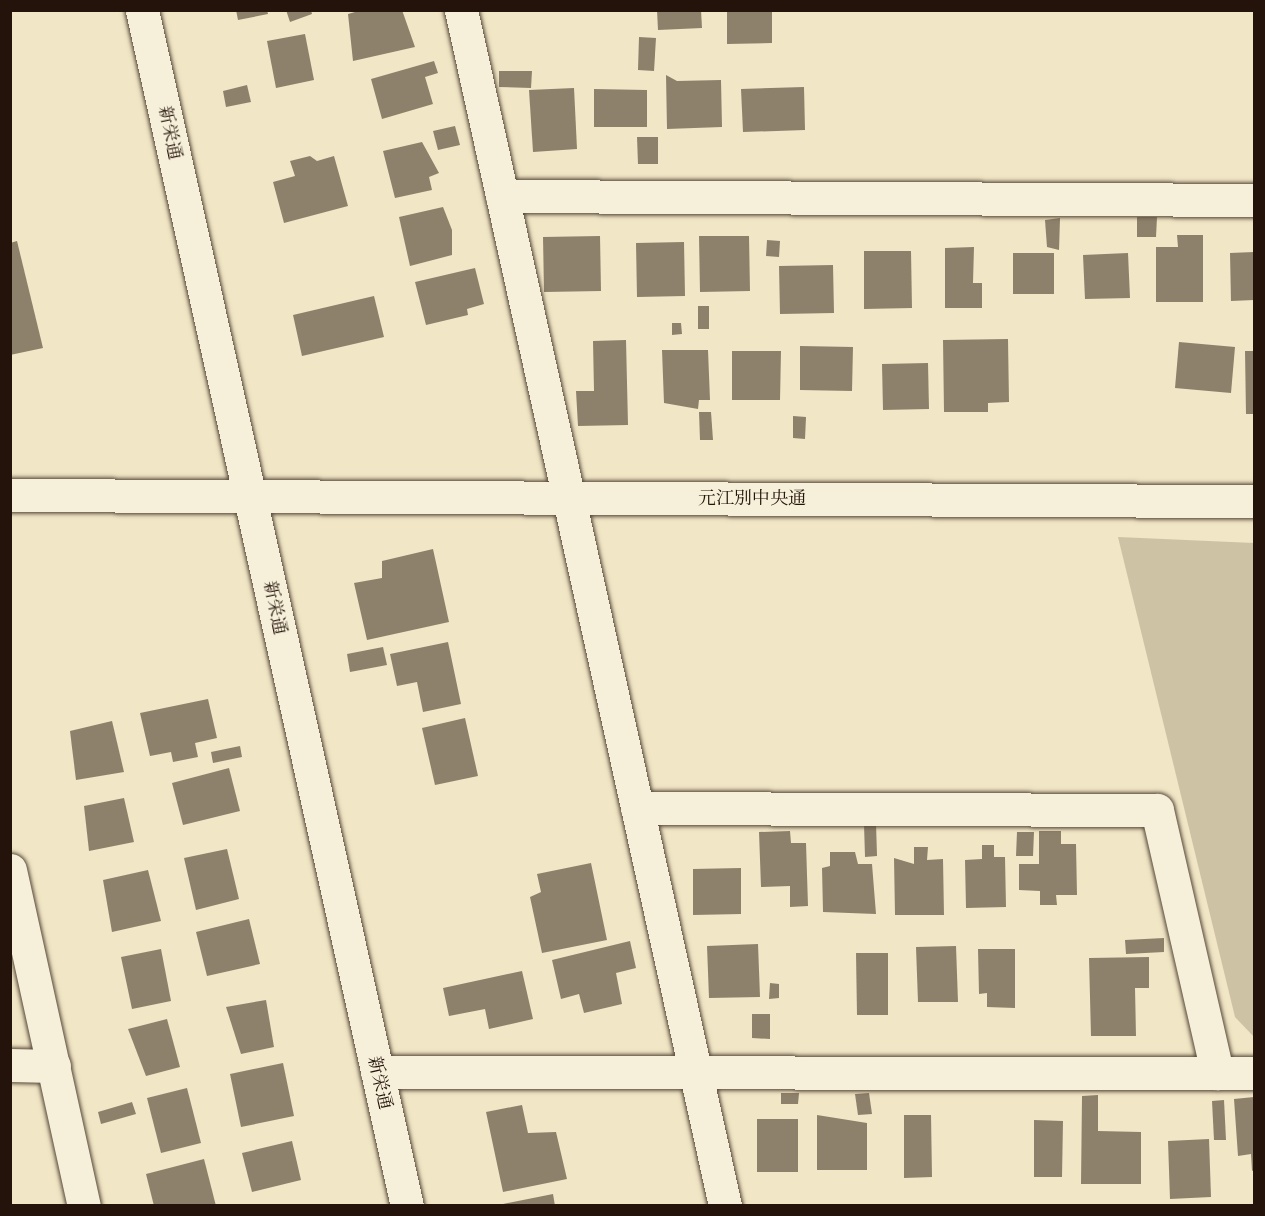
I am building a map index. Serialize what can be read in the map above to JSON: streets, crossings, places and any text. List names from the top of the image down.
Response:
{
  "streets": {
    "street": ["新栄通", "元江別中央通"]
  },
  "crossings": [
    ["新栄通", "元江別中央通"]
  ]
}
